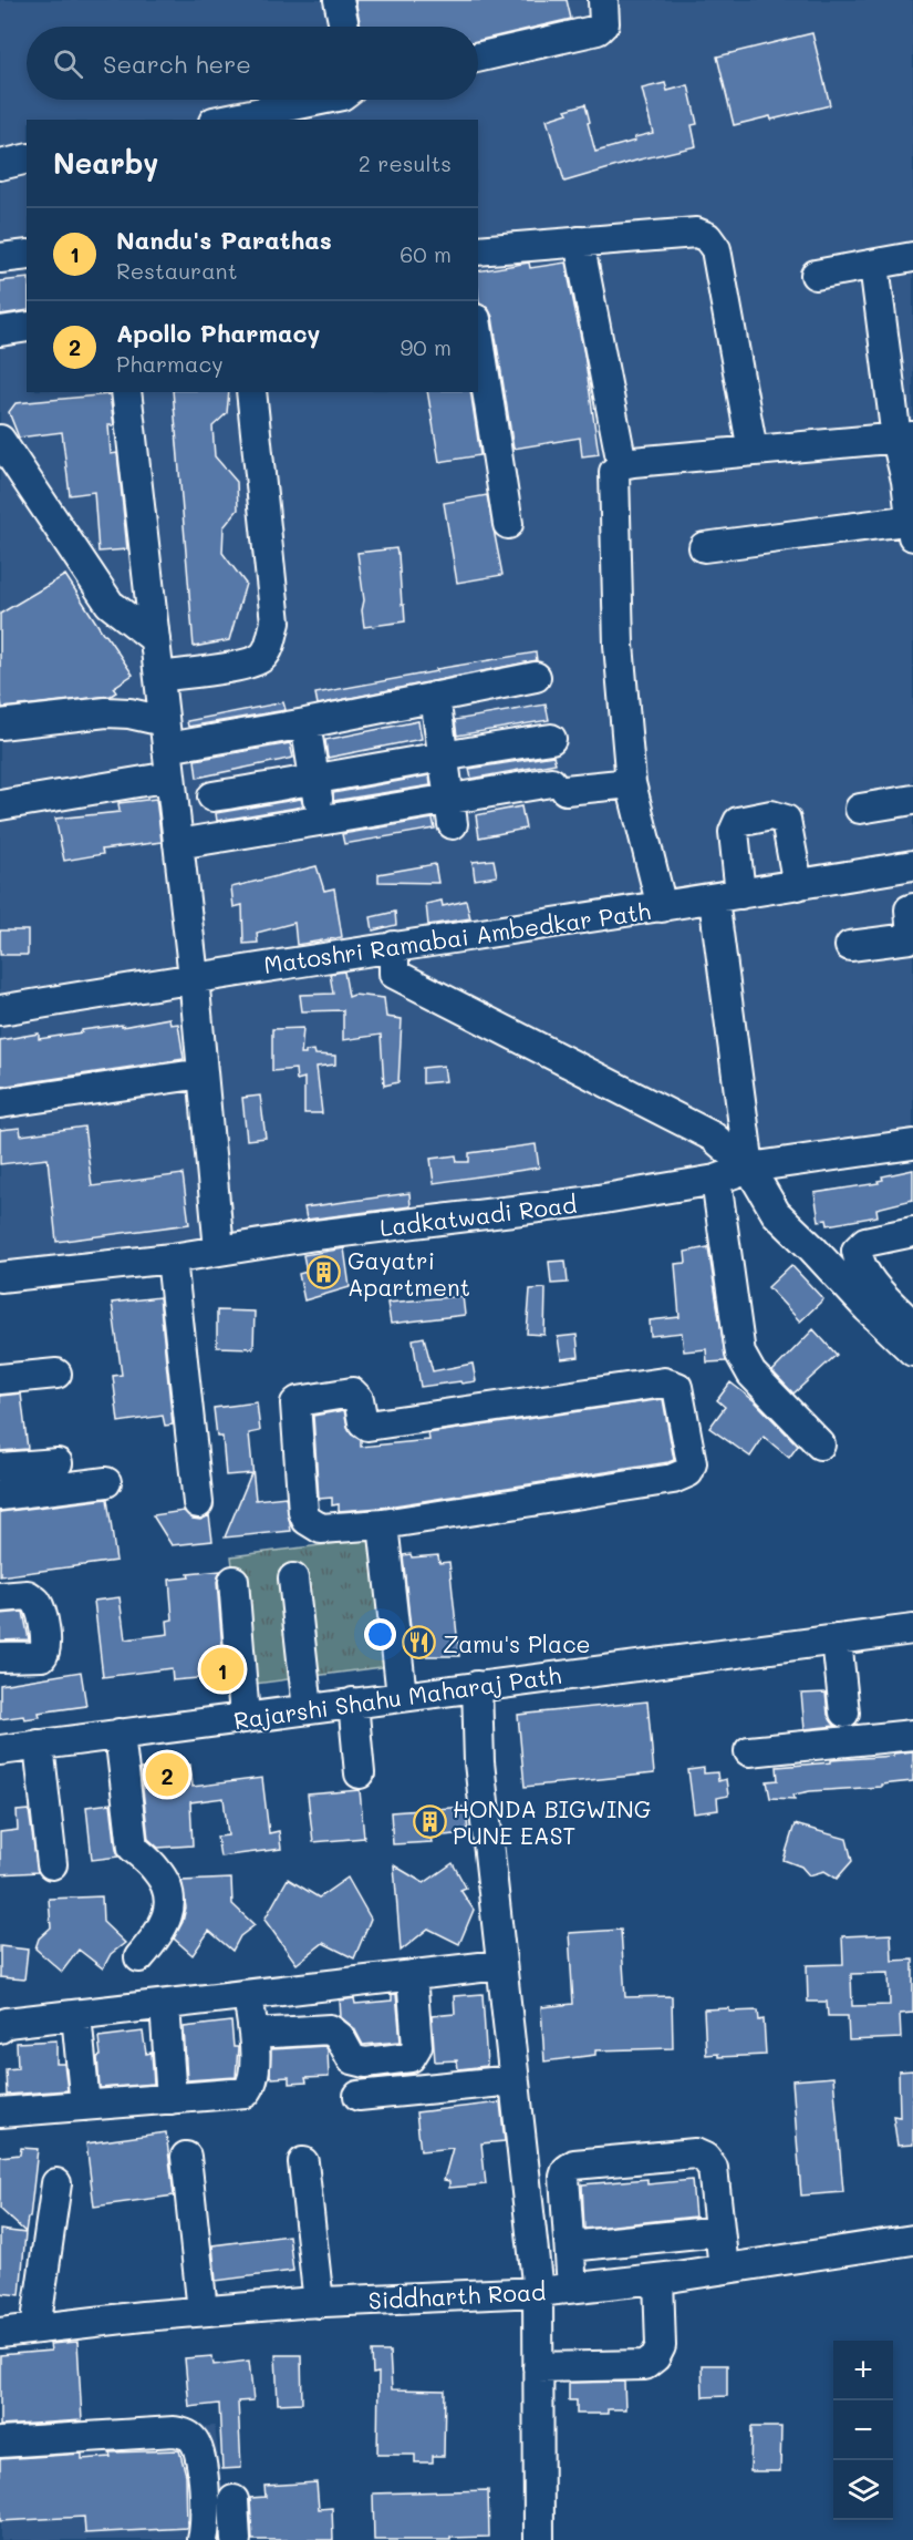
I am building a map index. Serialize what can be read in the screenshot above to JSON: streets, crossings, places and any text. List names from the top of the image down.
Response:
{
  "streets": {
    "street": [
      "Matoshri Ramabai Ambedkar Path",
      "Ladkatwadi Road",
      "Rajarshi Shahu Maharaj Path",
      "Siddharth Road"
    ]
  },
  "places": {
    "building": ["Gayatri Apartment", "HONDA BIGWING PUNE EAST"],
    "restaurant": ["Zamu's Place"]
  },
  "page": {
    "search": "Search here",
    "heading": ["Nearby", "2 results"],
    "list": [
      {
        "mark": "1",
        "name": "Nandu's Parathas",
        "note": "Restaurant",
        "value": "60 m"
      },
      {
        "mark": "2",
        "name": "Apollo Pharmacy",
        "note": "Pharmacy",
        "value": "90 m"
      }
    ],
    "pins": ["1", "2"],
    "map_buttons": ["+", "−"]
  }
}
